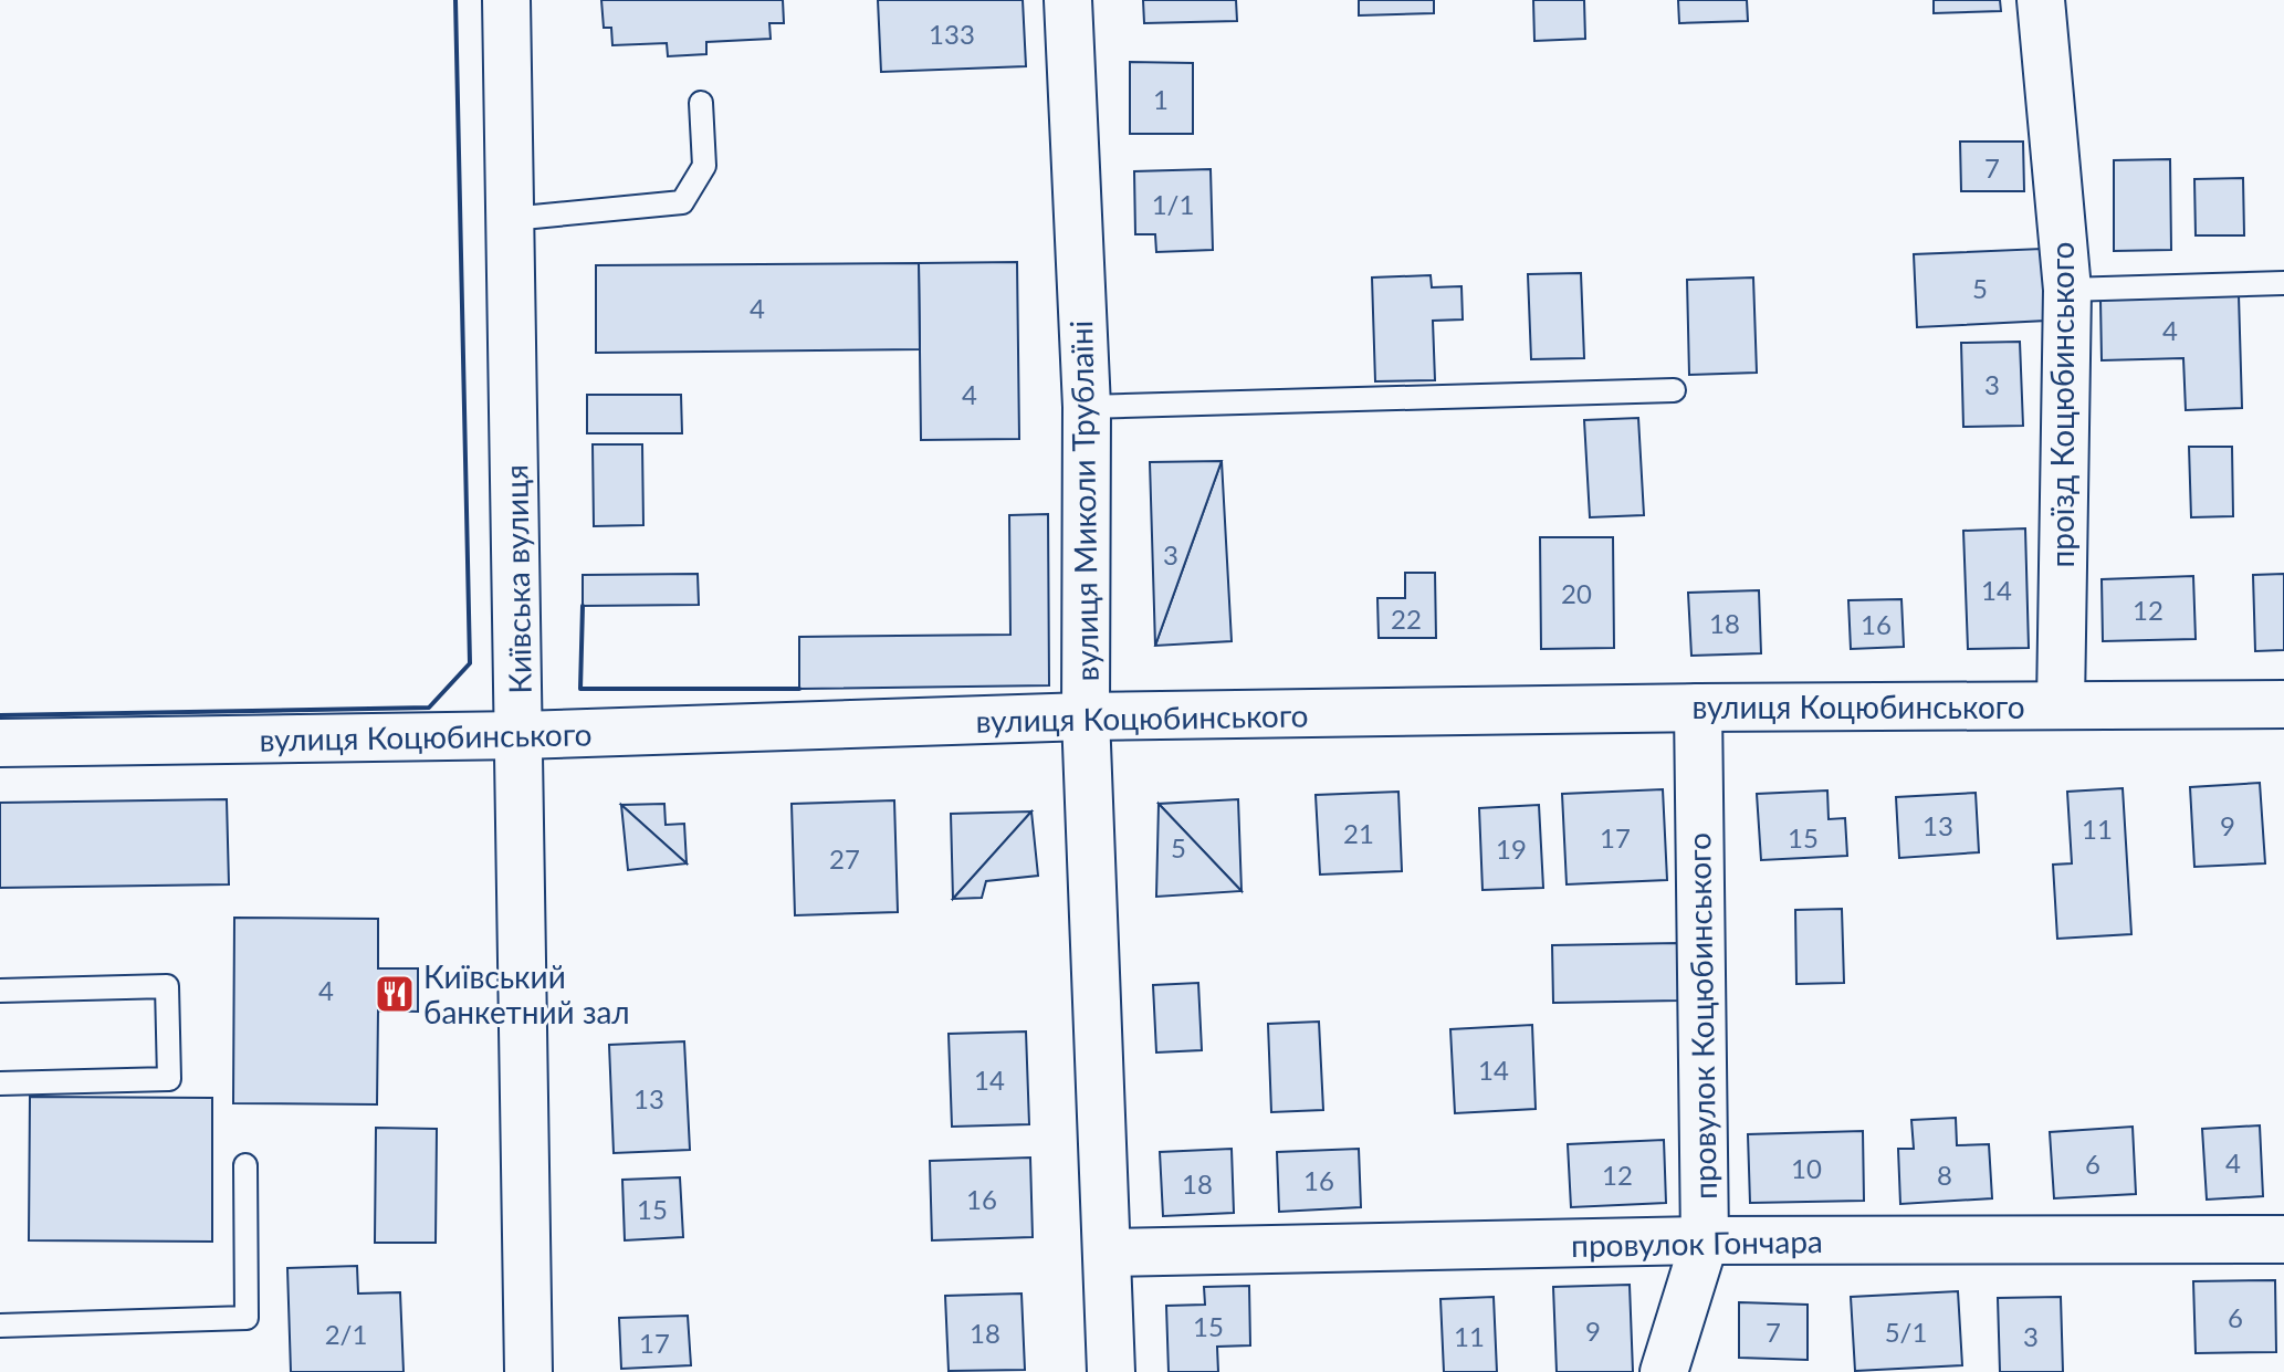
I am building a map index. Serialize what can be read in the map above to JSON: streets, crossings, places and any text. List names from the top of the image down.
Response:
{
  "streets": {
    "street": [
      "проїзд Коцюбинського",
      "вулиця Миколи Трублаїні",
      "Київська вулиця",
      "вулиця Коцюбинського",
      "провулок Коцюбинського",
      "провулок Гончара"
    ]
  },
  "crossings": [
    ["проїзд Коцюбинського", "вулиця Коцюбинського"],
    ["вулиця Миколи Трублаїні", "вулиця Коцюбинського"],
    ["вулиця Миколи Трублаїні", "провулок Гончара"],
    ["Київська вулиця", "вулиця Коцюбинського"],
    ["вулиця Коцюбинського", "провулок Коцюбинського"],
    ["провулок Коцюбинського", "провулок Гончара"]
  ],
  "places": {
    "restaurant": ["Київський банкетний зал"]
  },
  "house_numbers": [
    "133",
    "1",
    "7",
    "1/1",
    "5",
    "4",
    "4",
    "3",
    "4",
    "3",
    "14",
    "20",
    "12",
    "22",
    "18",
    "16",
    "13",
    "9",
    "11",
    "21",
    "17",
    "15",
    "5",
    "19",
    "27",
    "4",
    "14",
    "14",
    "13",
    "4",
    "6",
    "10",
    "12",
    "8",
    "16",
    "18",
    "16",
    "15",
    "6",
    "15",
    "9",
    "7",
    "5/1",
    "18",
    "2/1",
    "11",
    "3",
    "17"
  ]
}
